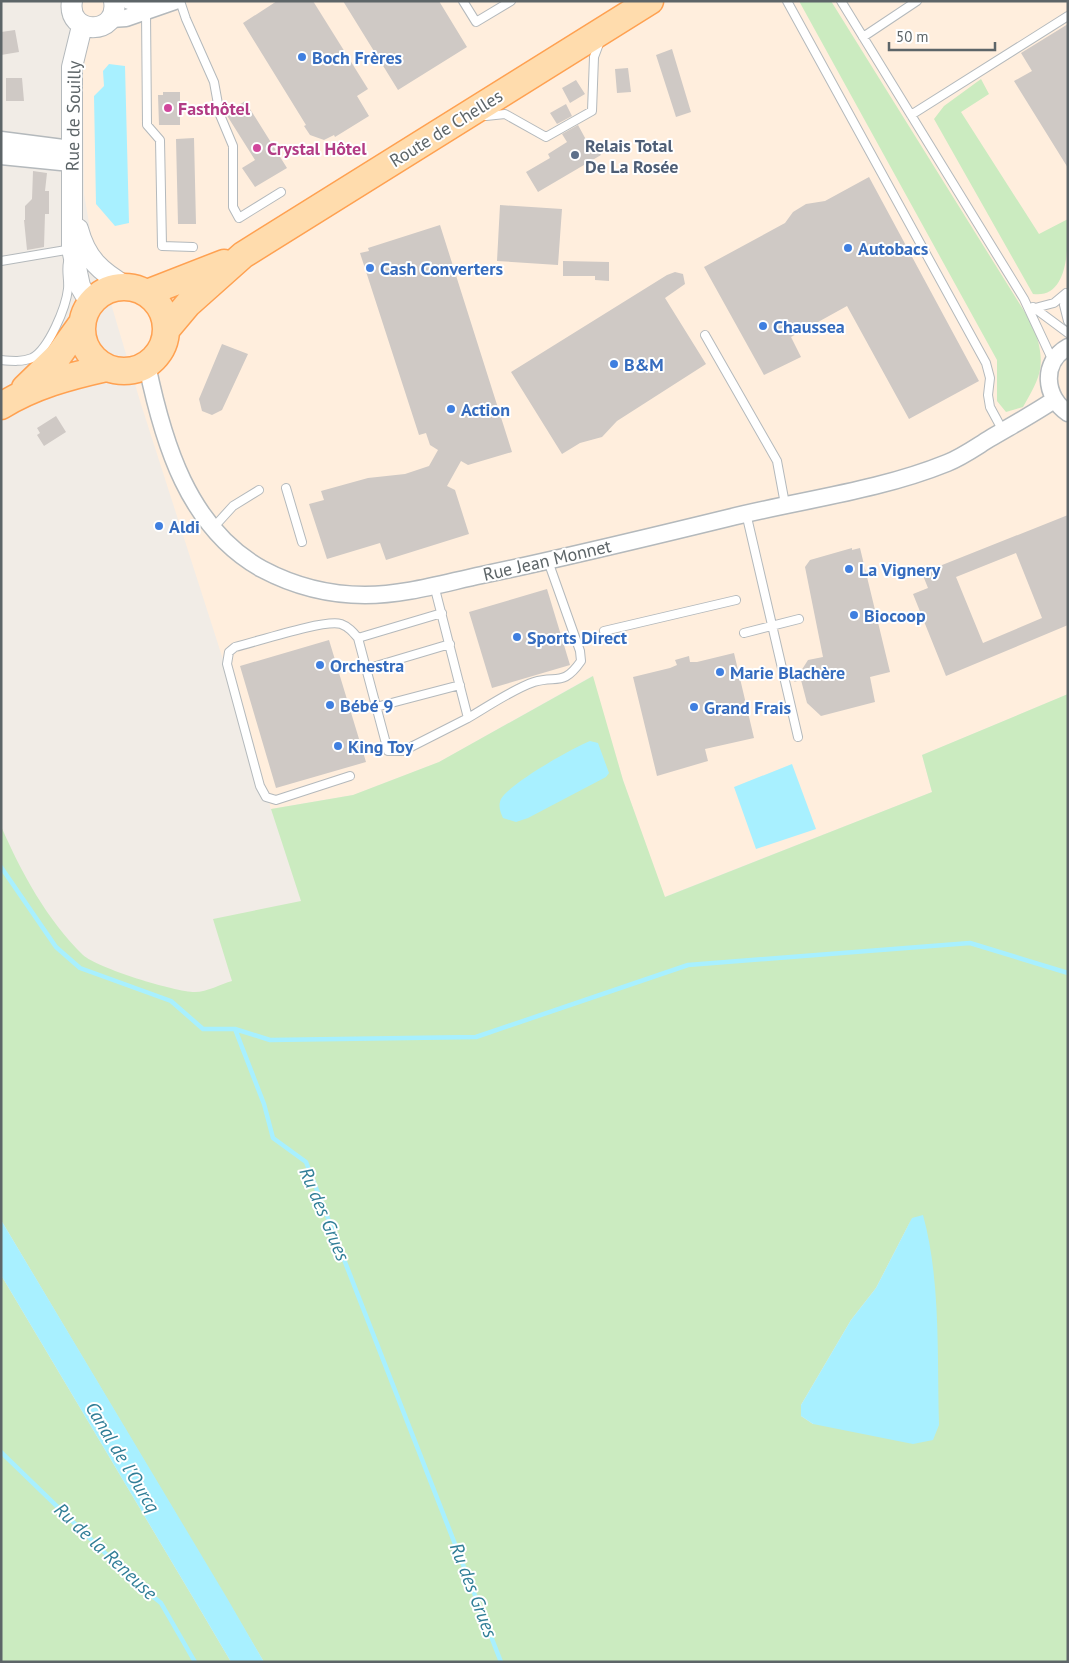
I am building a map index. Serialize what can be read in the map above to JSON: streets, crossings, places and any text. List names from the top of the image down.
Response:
{
  "streets": {
    "main road": ["Route de Chelles"],
    "street": ["Rue de Souilly", "Rue Jean Monnet"]
  },
  "crossings": [
    ["Rue de Souilly", "Rue Jean Monnet"]
  ],
  "water": ["Ru des Grues", "Canal de l'Ourcq", "Ru de la Reneuse"],
  "places": [
    "Boch Frères",
    "Fasthôtel",
    "Crystal Hôtel",
    "Relais Total De La Rosée",
    "Autobacs",
    "Cash Converters",
    "Chaussea",
    "B&M",
    "Action",
    "Aldi",
    "La Vignery",
    "Biocoop",
    "Sports Direct",
    "Orchestra",
    "Marie Blachère",
    "Bébé 9",
    "Grand Frais",
    "King Toy"
  ],
  "scale_bar": "50 m"
}
